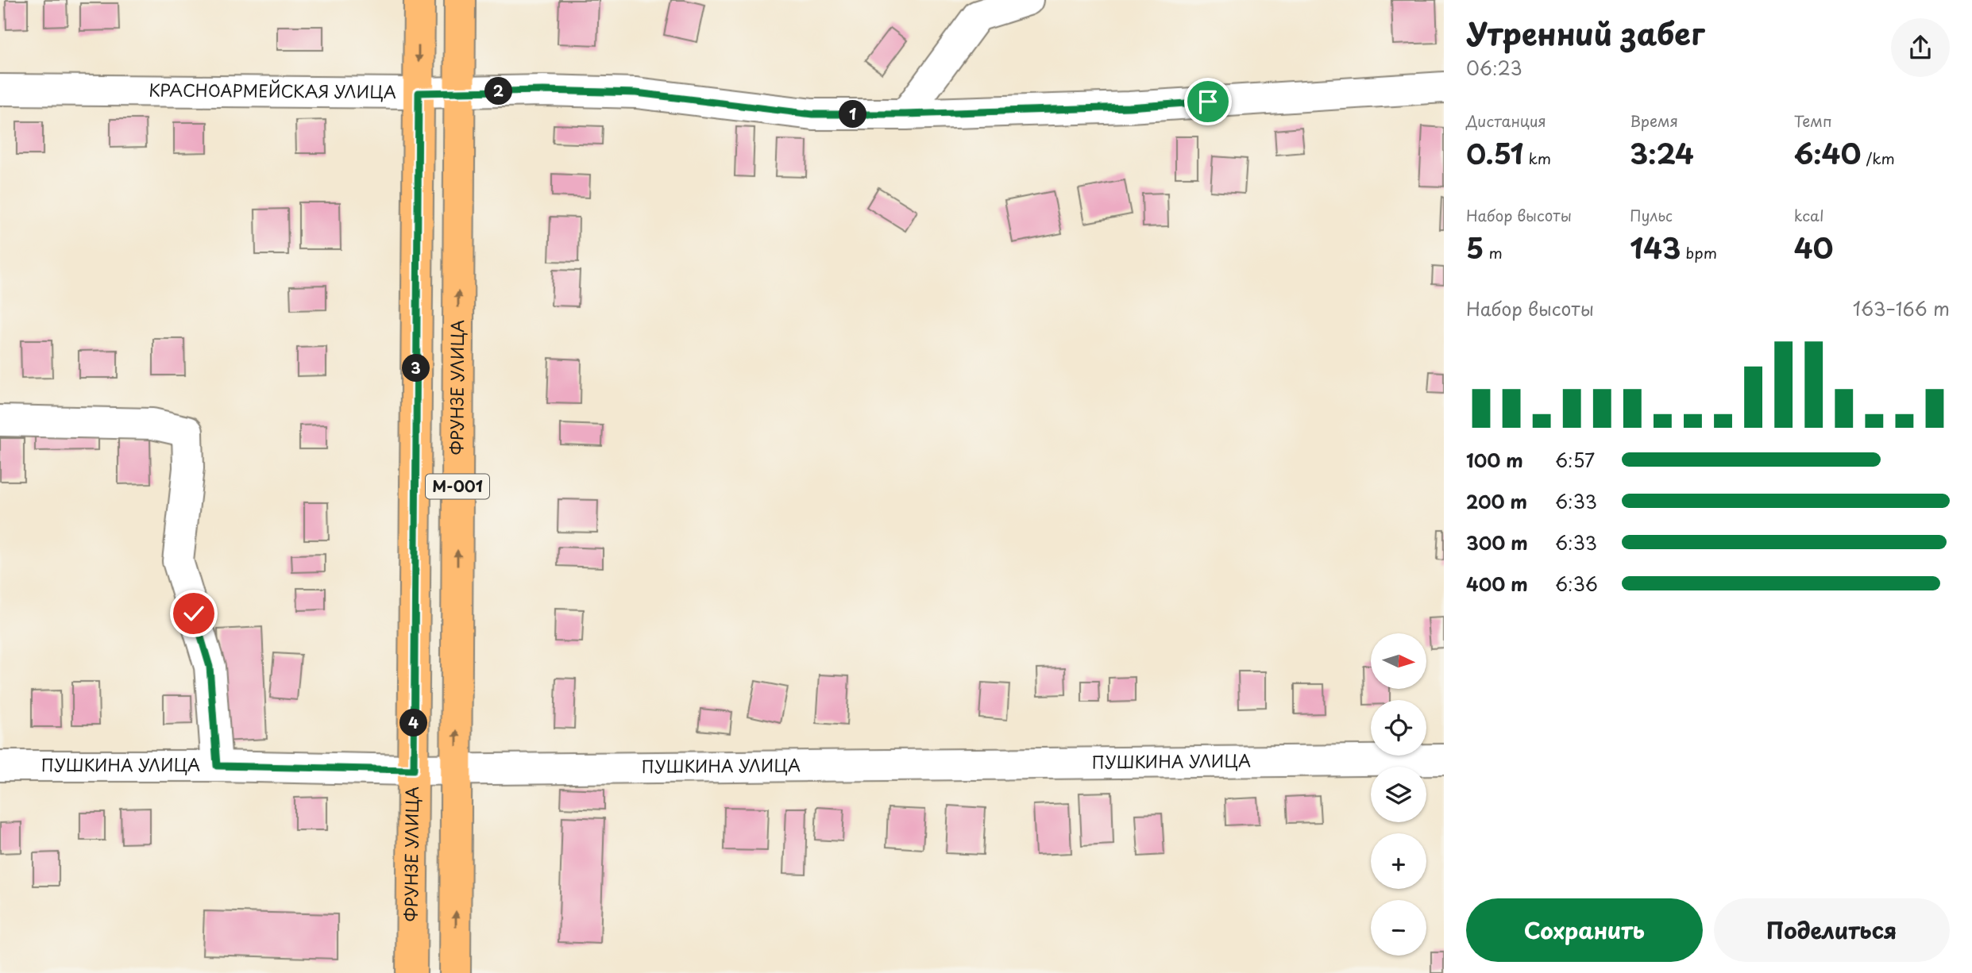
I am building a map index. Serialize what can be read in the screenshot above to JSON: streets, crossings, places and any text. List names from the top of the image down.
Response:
{
  "streets": {
    "main road": ["ФРУНЗЕ УЛИЦА", "M-001"],
    "street": ["КРАСНОАРМЕЙСКАЯ УЛИЦА", "ПУШКИНА УЛИЦА"]
  },
  "crossings": [
    ["КРАСНОАРМЕЙСКАЯ УЛИЦА", "ФРУНЗЕ УЛИЦА"],
    ["ФРУНЗЕ УЛИЦА", "ПУШКИНА УЛИЦА"]
  ],
  "north": "right",
  "page": {
    "heading": ["Утренний забег", "06:23"],
    "pins": [
      "2",
      "1",
      "3",
      "4"
    ],
    "stats": [
      ["Дистанция", "0.51 km"],
      ["Время", "3:24"],
      ["Темп", "6:40 /km"],
      ["Набор высоты", "5 m"],
      ["Пульс", "143 bpm"],
      ["kcal", "40"]
    ],
    "chart": ["Набор высоты", "163–166 m"],
    "list": [
      {
        "name": "100 m",
        "note": "6:57"
      },
      {
        "name": "200 m",
        "note": "6:33"
      },
      {
        "name": "300 m",
        "note": "6:33"
      },
      {
        "name": "400 m",
        "note": "6:36"
      }
    ],
    "map_buttons": ["+", "−"],
    "buttons": ["Сохранить", "Поделиться"]
  }
}
